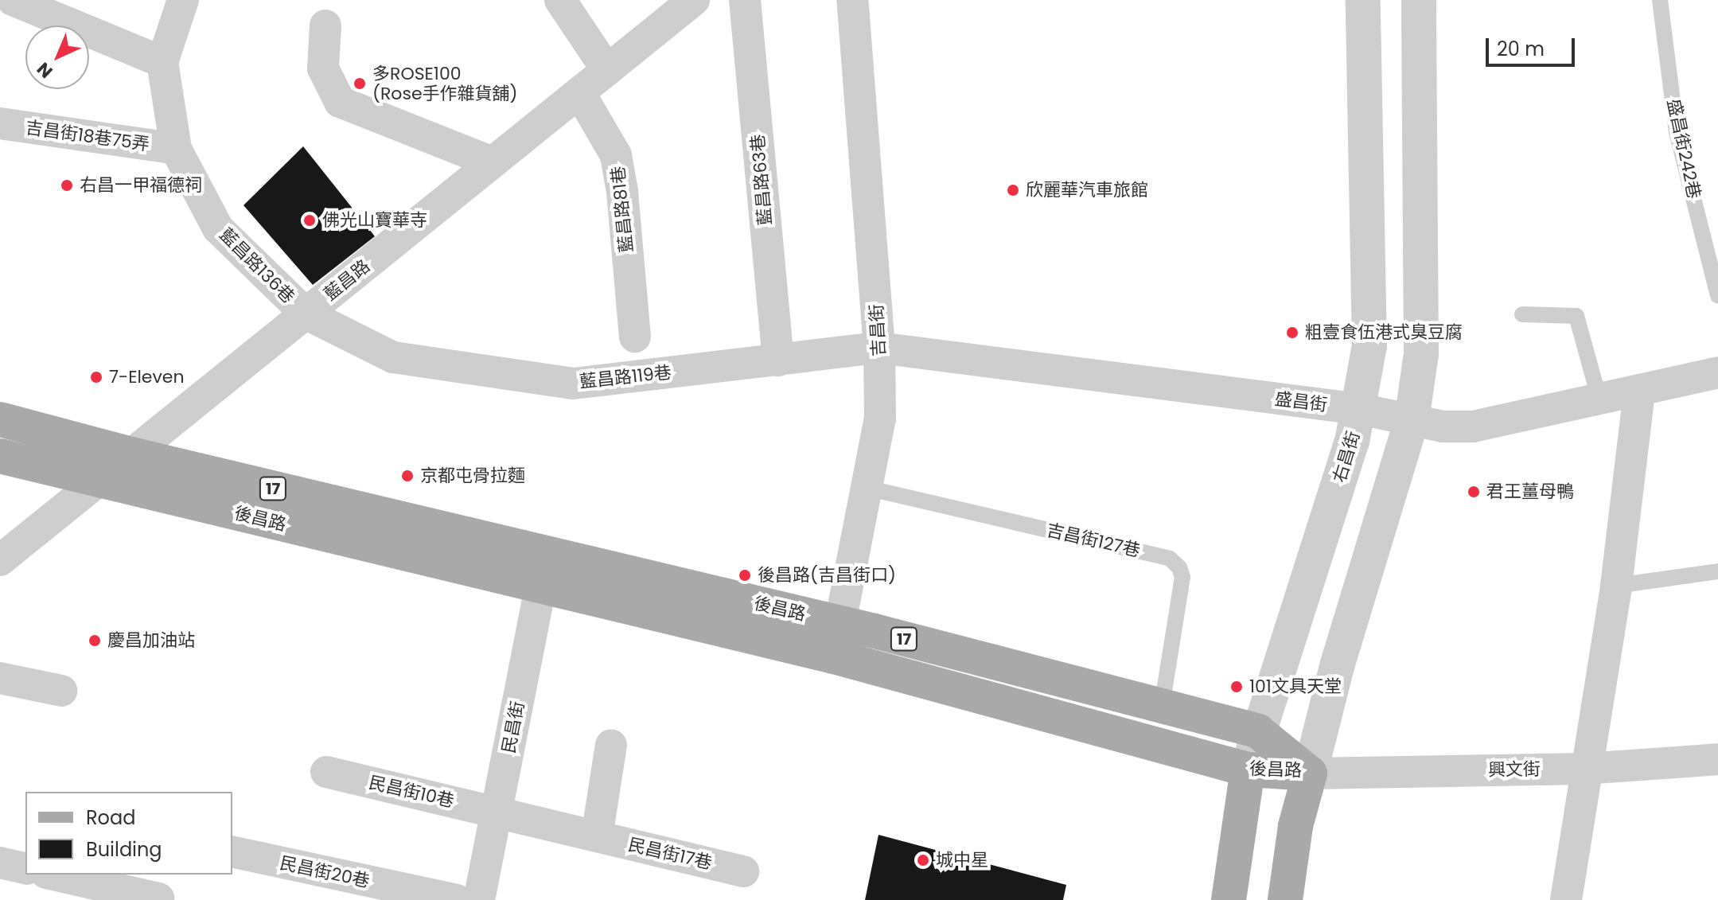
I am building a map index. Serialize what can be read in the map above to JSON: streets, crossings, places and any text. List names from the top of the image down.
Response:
{
  "streets": {
    "main road": ["右昌街", "17", "後昌路"],
    "street": [
      "吉昌街18巷75弄",
      "藍昌路63巷",
      "藍昌路81巷",
      "藍昌路136巷",
      "藍昌路",
      "吉昌街",
      "藍昌路119巷",
      "盛昌街",
      "民昌街",
      "興文街",
      "民昌街10巷",
      "民昌街17巷",
      "民昌街20巷"
    ],
    "lane": ["盛昌街242巷", "吉昌街127巷"]
  },
  "crossings": [
    ["吉昌街18巷75弄", "藍昌路136巷"],
    ["藍昌路63巷", "藍昌路119巷"],
    ["藍昌路81巷", "藍昌路"],
    ["藍昌路136巷", "藍昌路"],
    ["藍昌路136巷", "藍昌路119巷"],
    ["藍昌路", "藍昌路119巷"],
    ["藍昌路", "後昌路"],
    ["吉昌街", "藍昌路119巷"],
    ["吉昌街", "盛昌街"],
    ["吉昌街", "後昌路"],
    ["吉昌街", "吉昌街127巷"],
    ["藍昌路119巷", "盛昌街"],
    ["盛昌街", "右昌街"],
    ["右昌街", "後昌路"],
    ["後昌路", "吉昌街127巷"],
    ["後昌路", "民昌街"],
    ["後昌路", "興文街"],
    ["民昌街", "民昌街10巷"],
    ["民昌街", "民昌街17巷"],
    ["民昌街10巷", "民昌街17巷"]
  ],
  "places": [
    "多ROSE100 (Rose手作雜貨舖)",
    "右昌一甲福德祠",
    "欣麗華汽車旅館",
    "佛光山寶華寺",
    "粗壹食伍港式臭豆腐",
    "7-Eleven",
    "京都屯骨拉麵",
    "君王薑母鴨",
    "後昌路(吉昌街口)",
    "慶昌加油站",
    "101文具天堂",
    "城中星"
  ],
  "legend": ["Road", "Building"],
  "scale_bar": "20 m",
  "north": "bottom left"
}
